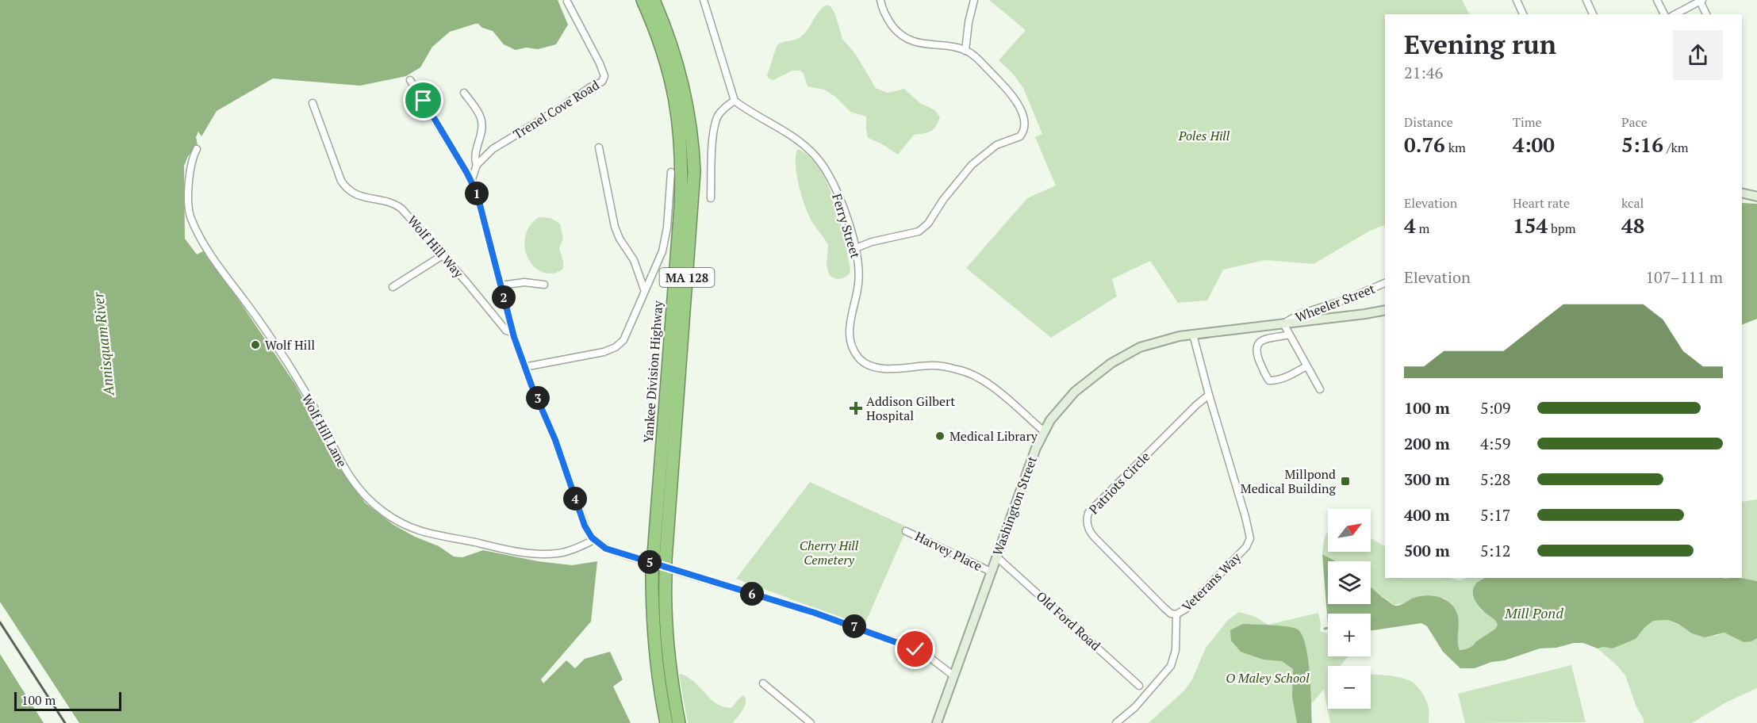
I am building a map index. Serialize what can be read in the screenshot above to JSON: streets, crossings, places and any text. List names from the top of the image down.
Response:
{
  "streets": {
    "highway": ["MA 128", "Yankee Division Highway"],
    "main road": ["Washington Street"],
    "street": [
      "Trenel Cove Road",
      "Ferry Street",
      "Wolf Hill Way",
      "Wheeler Street",
      "Wolf Hill Lane",
      "Patriots Circle",
      "Harvey Place",
      "Veterans Way",
      "Old Ford Road"
    ]
  },
  "crossings": [
    ["Ferry Street", "Washington Street"],
    ["Wheeler Street", "Washington Street"],
    ["Patriots Circle", "Veterans Way"],
    ["Washington Street", "Harvey Place"],
    ["Washington Street", "Old Ford Road"]
  ],
  "water": ["Annisquam River", "Mill Pond"],
  "parks": ["Poles Hill", "Cherry Hill Cemetery", "O Maley School"],
  "places": {
    "other": ["Wolf Hill", "Medical Library"],
    "health": ["Addison Gilbert Hospital"],
    "transit": ["Millpond Medical Building"]
  },
  "scale_bar": "100 m",
  "north": "top right",
  "page": {
    "heading": ["Evening run", "21:46"],
    "stats": [
      ["Distance", "0.76 km"],
      ["Time", "4:00"],
      ["Pace", "5:16 /km"],
      ["Elevation", "4 m"],
      ["Heart rate", "154 bpm"],
      ["kcal", "48"]
    ],
    "pins": [
      "1",
      "2",
      "3",
      "4",
      "5",
      "6",
      "7"
    ],
    "chart": ["Elevation", "107–111 m"],
    "list": [
      {
        "name": "100 m",
        "note": "5:09"
      },
      {
        "name": "200 m",
        "note": "4:59"
      },
      {
        "name": "300 m",
        "note": "5:28"
      },
      {
        "name": "400 m",
        "note": "5:17"
      },
      {
        "name": "500 m",
        "note": "5:12"
      }
    ],
    "map_buttons": ["+", "−"],
    "scale": "100 m"
  }
}
